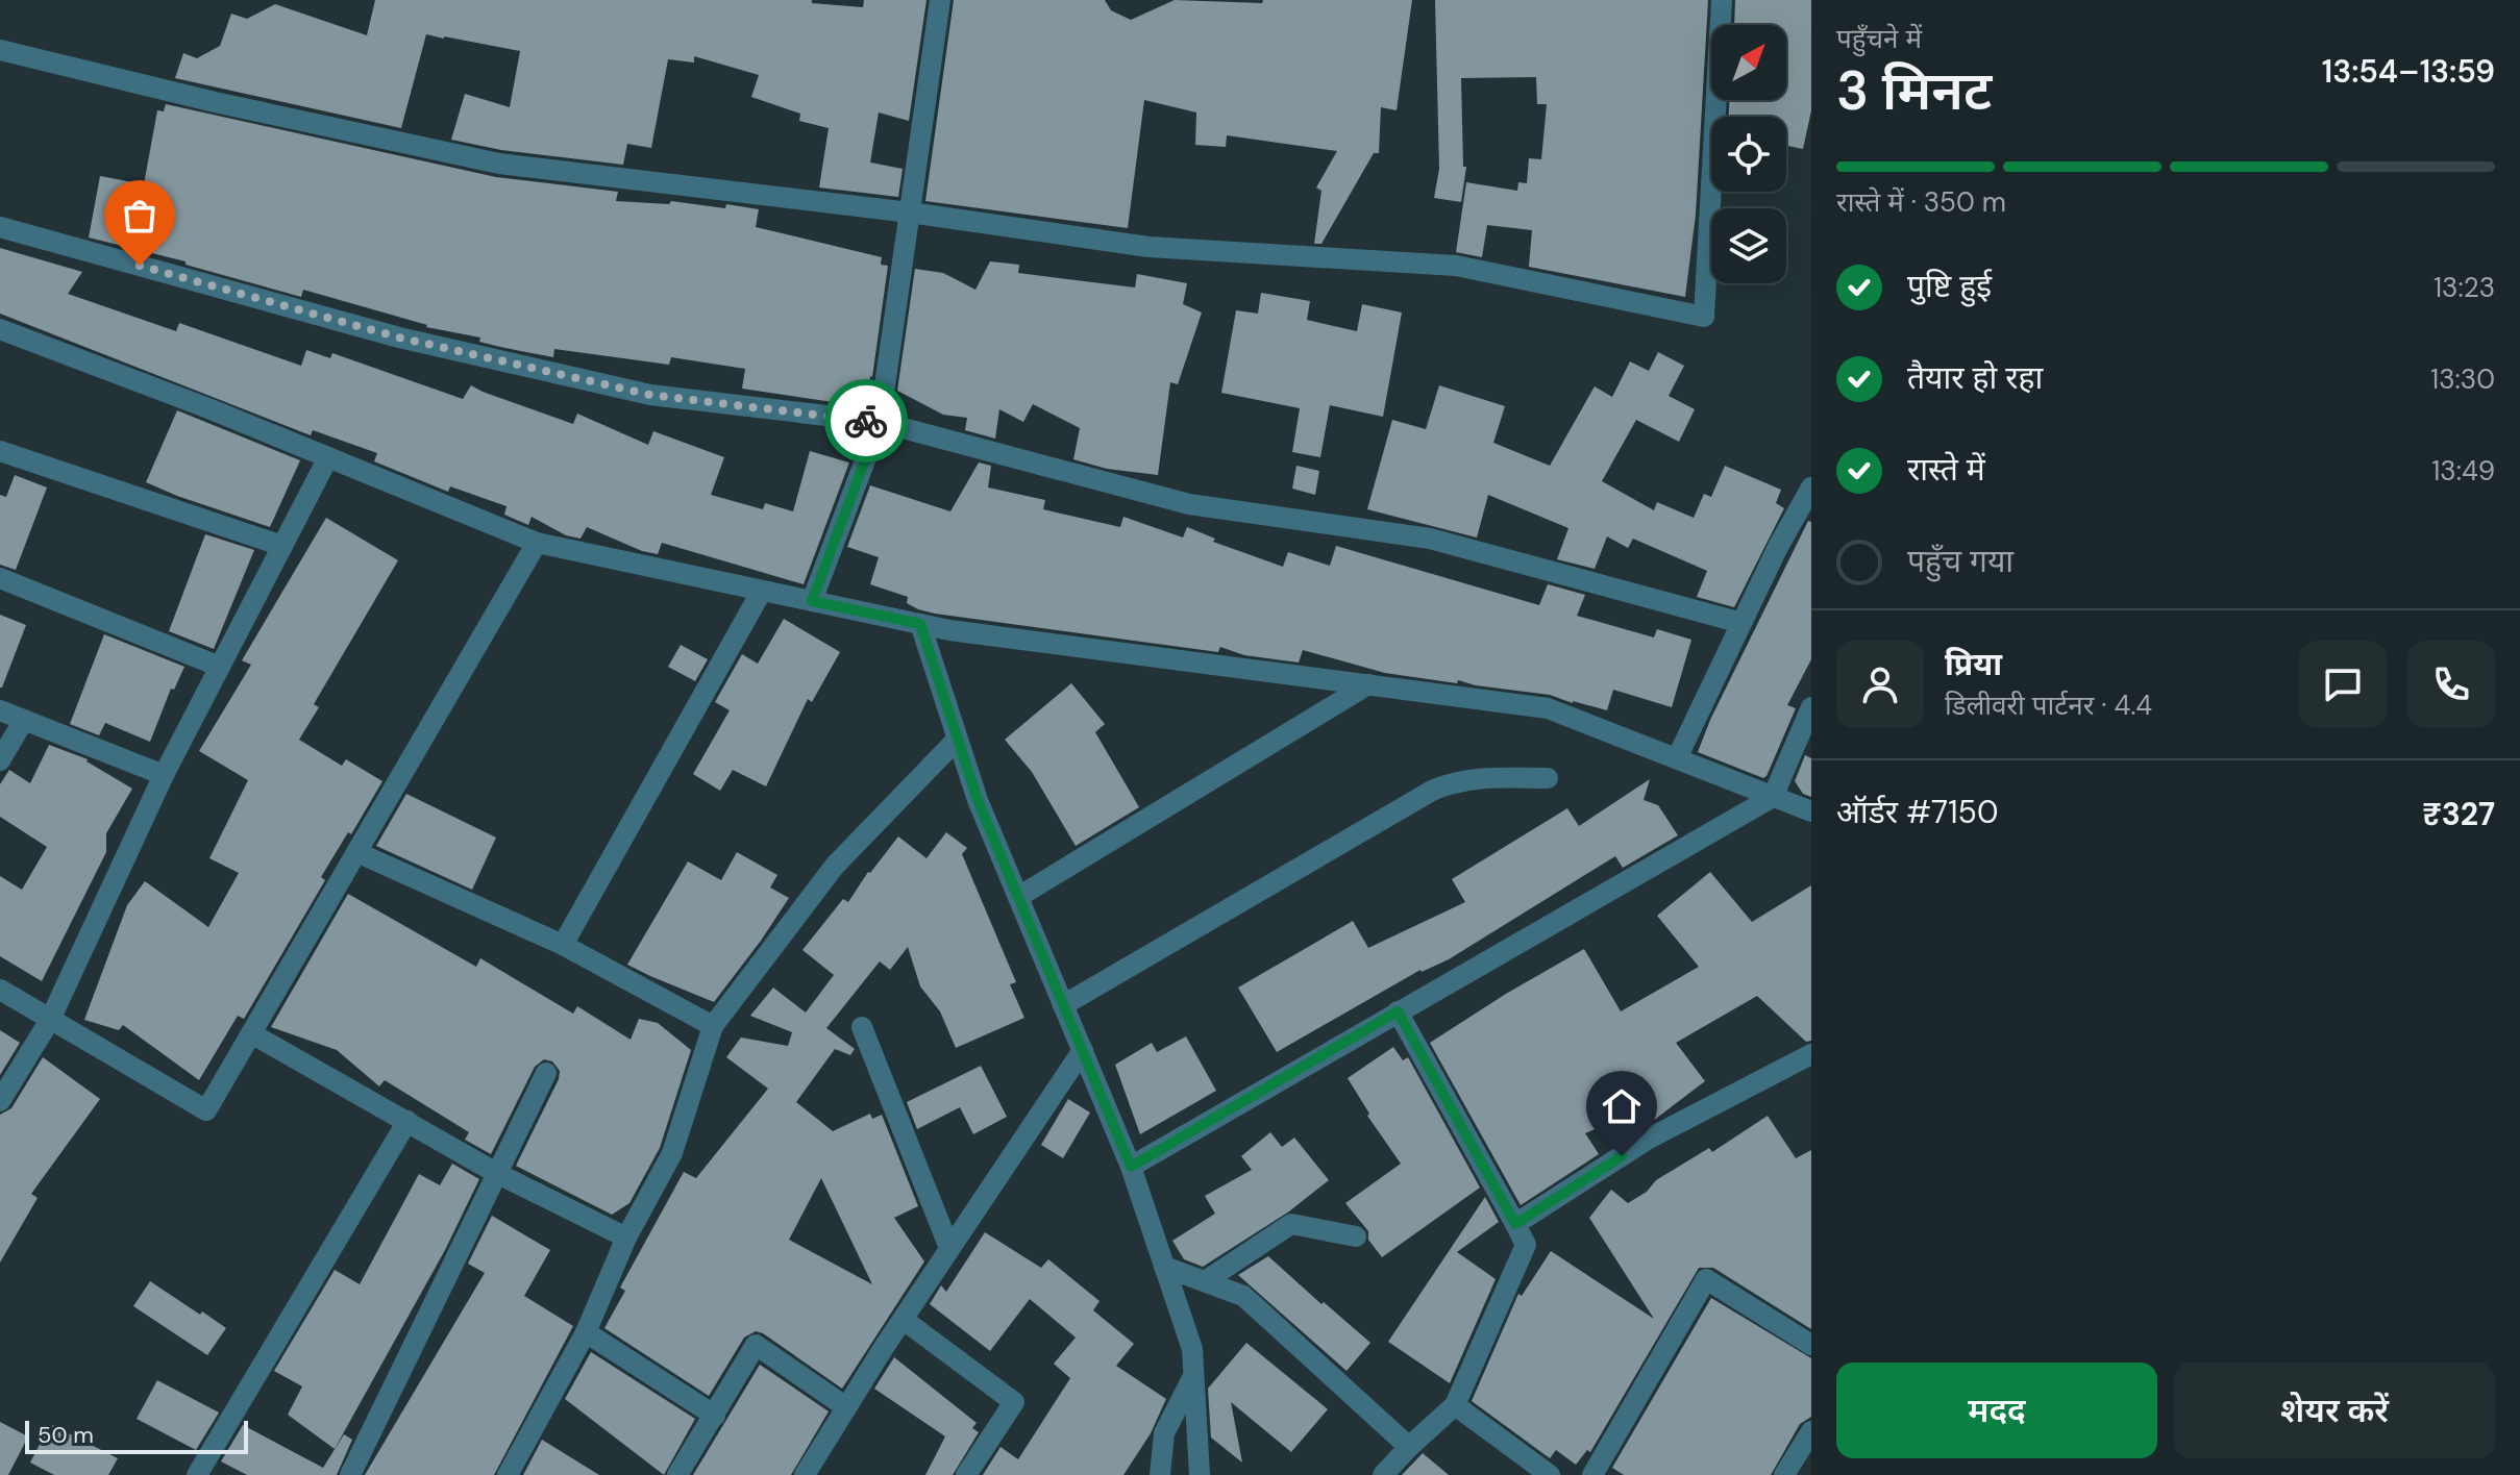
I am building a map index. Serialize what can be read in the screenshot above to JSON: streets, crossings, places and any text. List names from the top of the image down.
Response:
{
  "scale_bar": "50 m",
  "north": "top right",
  "page": {
    "heading": ["3 मिनट", "पहुँचने में", "13:54–13:59"],
    "panel": [
      "प्रिया",
      "डिलीवरी पार्टनर · 4.4",
      "ऑर्डर #7150",
      "₹327"
    ],
    "bar": "रास्ते में · 350 m",
    "list": [
      ["पुष्टि हुई", "13:23"],
      ["तैयार हो रहा", "13:30"],
      ["रास्ते में", "13:49"],
      "पहुँच गया"
    ],
    "buttons": ["मदद", "शेयर करें"],
    "scale": "50 m"
  }
}
